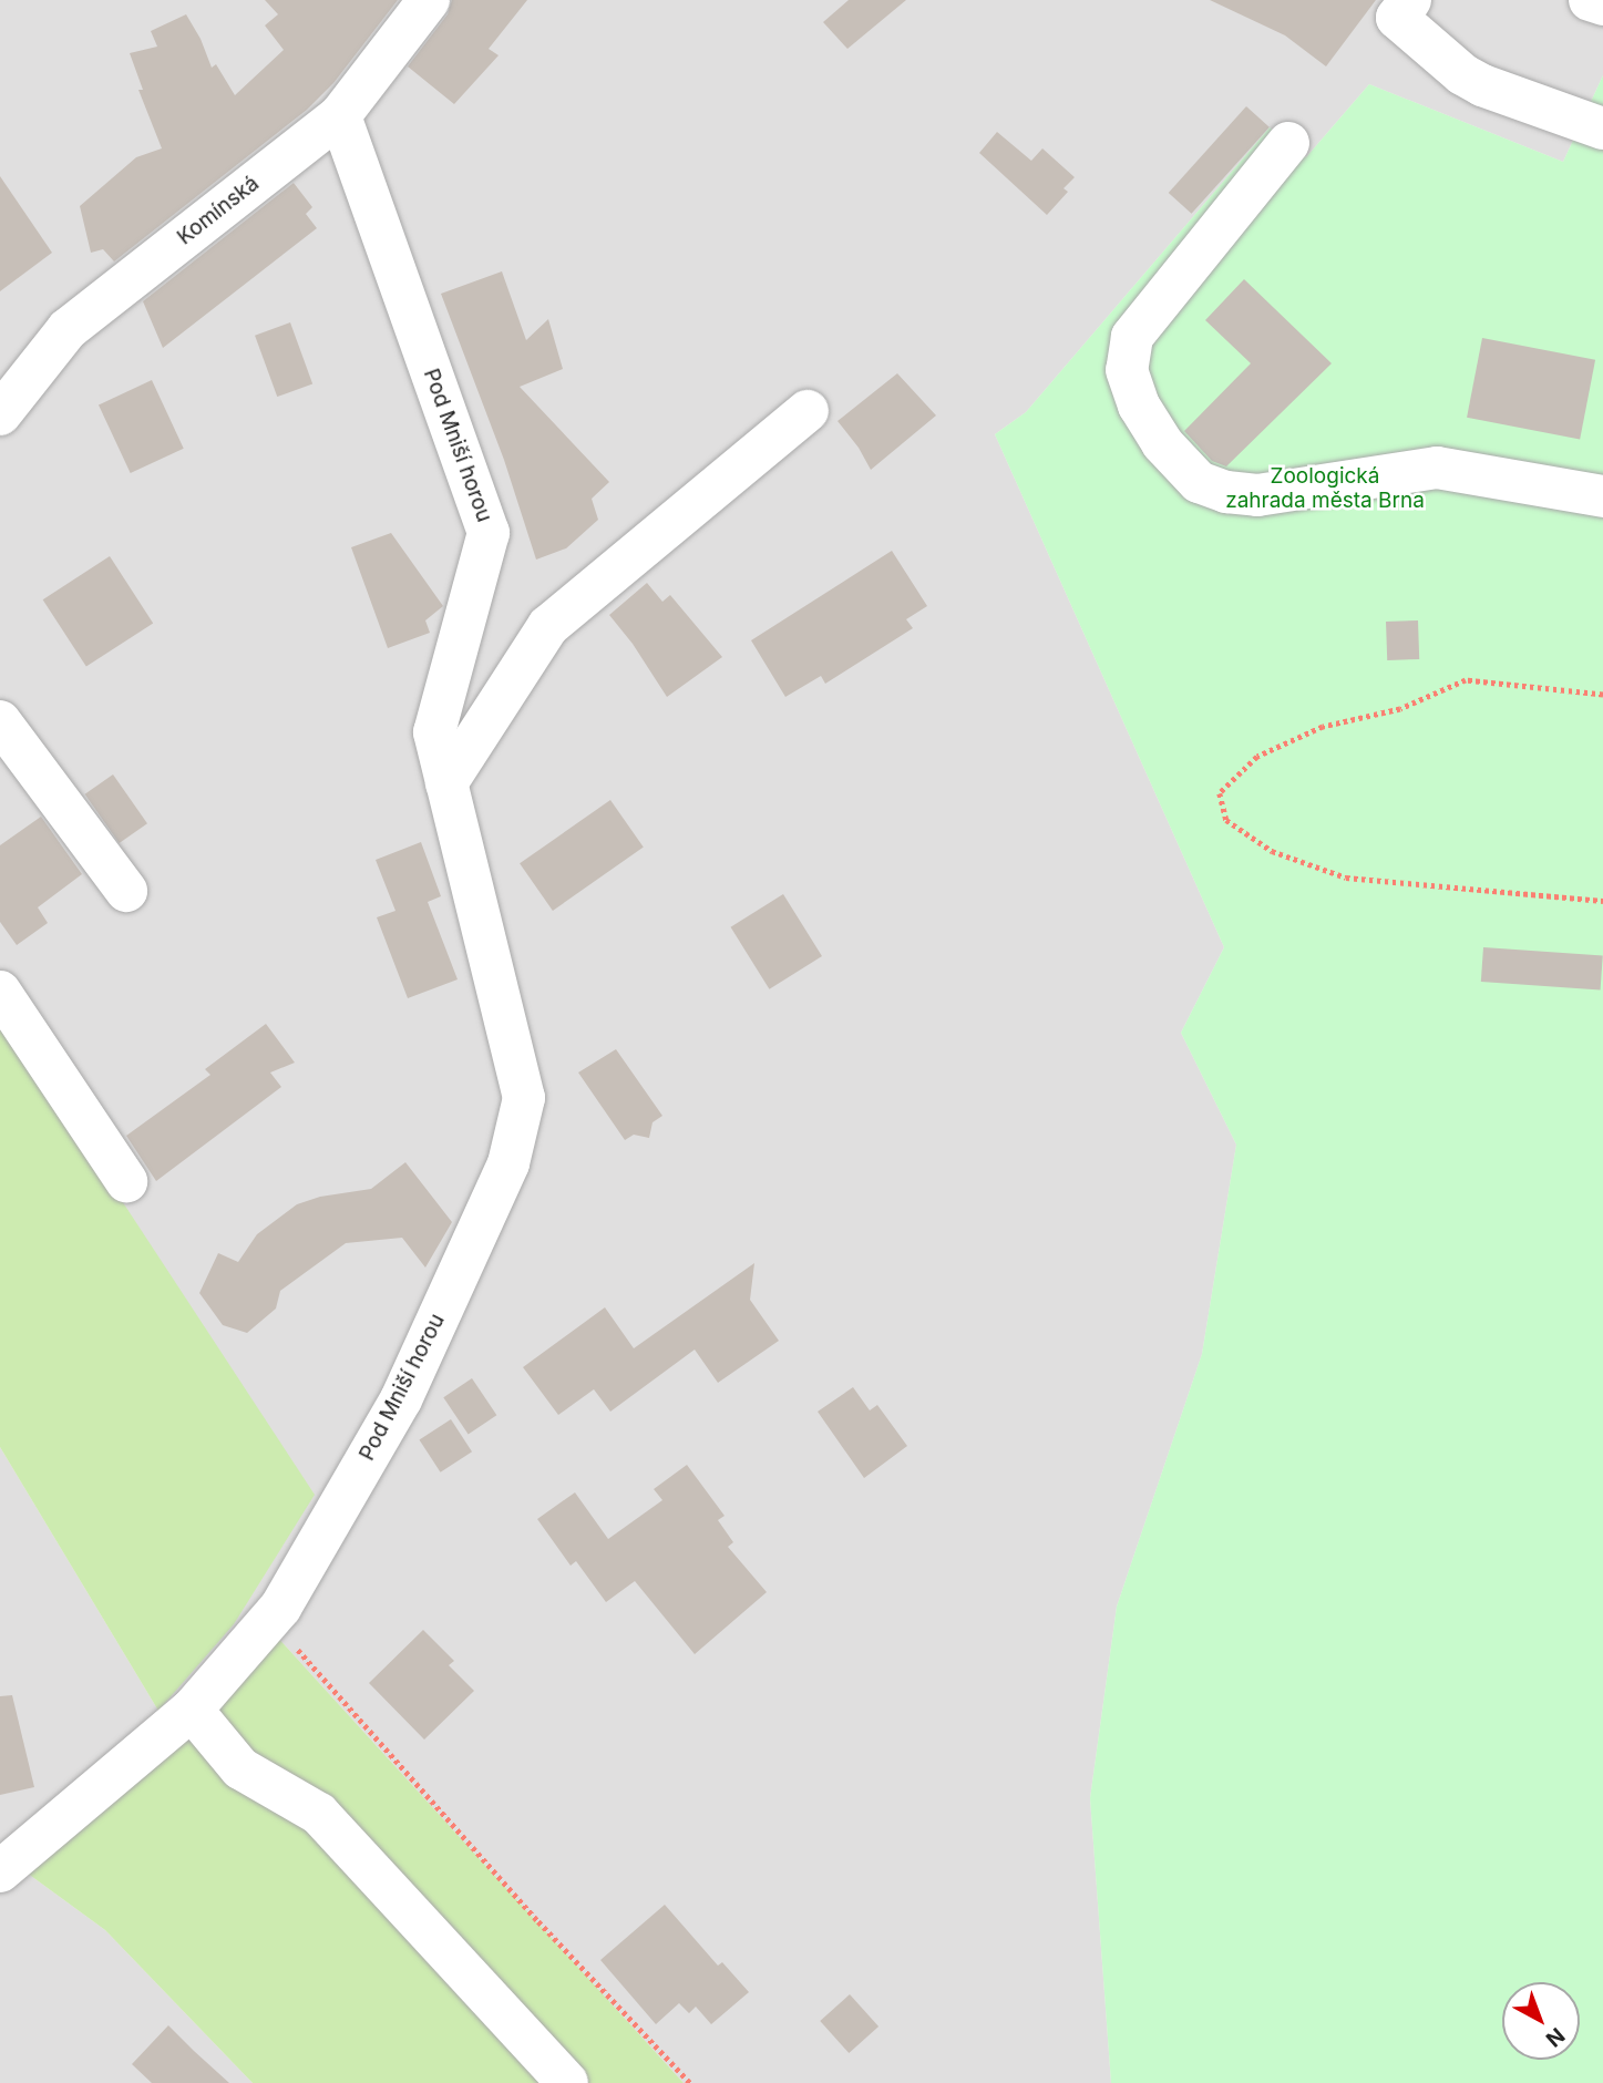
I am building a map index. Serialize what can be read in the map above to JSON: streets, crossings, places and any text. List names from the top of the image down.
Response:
{
  "streets": {
    "street": ["Komínská", "Pod Mniší horou"]
  },
  "crossings": [
    ["Komínská", "Pod Mniší horou"]
  ],
  "parks": ["Zoologická zahrada města Brna"],
  "north": "bottom right"
}
